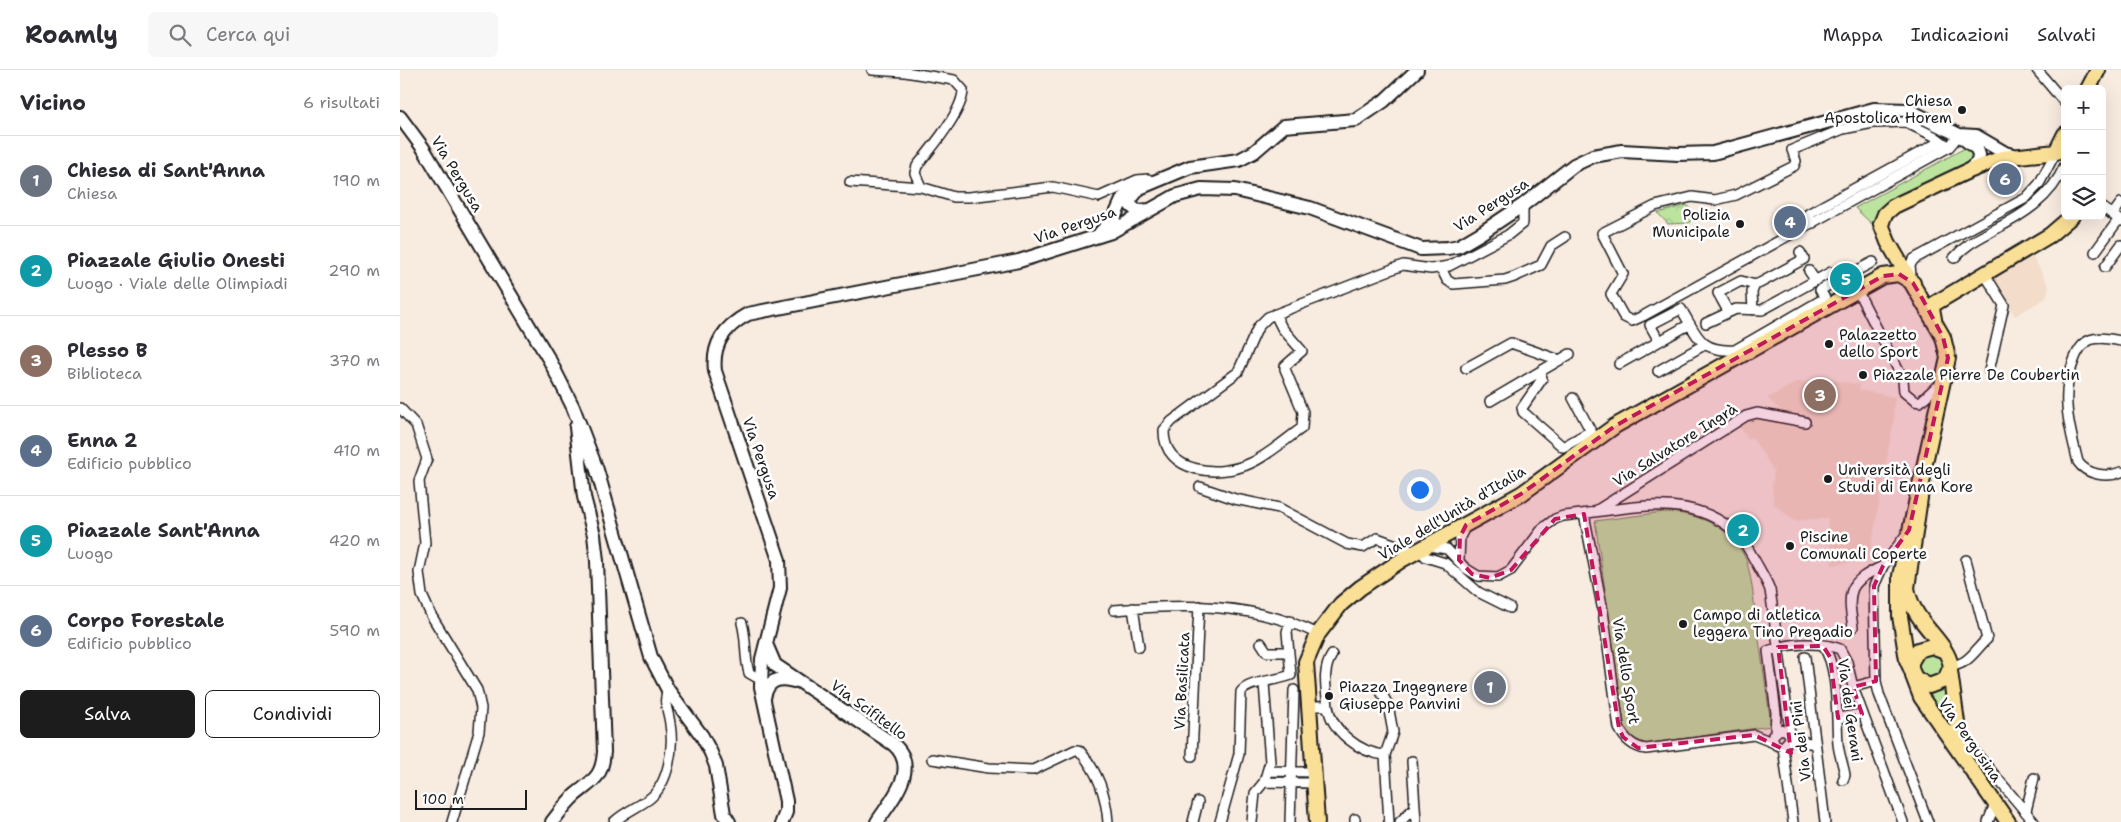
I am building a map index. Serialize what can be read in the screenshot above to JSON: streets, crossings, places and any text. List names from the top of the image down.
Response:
{
  "streets": {
    "main road": [
      "Via Pergusa",
      "Viale dell'Unità d'Italia",
      "Via Scifitello",
      "Via Pergusina"
    ],
    "street": [
      "Via Salvatore Ingrà",
      "Via dello Sport",
      "Via Basilicata",
      "Via dei Gerani",
      "Via dei Pini"
    ]
  },
  "crossings": [
    ["Via Salvatore Ingrà", "Via dello Sport"]
  ],
  "places": [
    "Chiesa Apostolica Horem",
    "Polizia Municipale",
    "Palazzetto dello Sport",
    "Piazzale Pierre De Coubertin",
    "Università degli Studi di Enna Kore",
    "Piscine Comunali Coperte",
    "Campo di atletica leggera Tino Pregadio",
    "Piazza Ingegnere Giuseppe Panvini"
  ],
  "scale_bar": "100 m",
  "page": {
    "header": "Roamly",
    "search": "Cerca qui",
    "nav": ["Mappa", "Indicazioni", "Salvati"],
    "heading": ["Vicino", "6 risultati"],
    "map_buttons": ["+", "−"],
    "list": [
      {
        "mark": "1",
        "name": "Chiesa di Sant'Anna",
        "note": "Chiesa",
        "value": "190 m"
      },
      {
        "mark": "2",
        "name": "Piazzale Giulio Onesti",
        "note": "Luogo · Viale delle Olimpiadi",
        "value": "290 m"
      },
      {
        "mark": "3",
        "name": "Plesso B",
        "note": "Biblioteca",
        "value": "370 m"
      },
      {
        "mark": "4",
        "name": "Enna 2",
        "note": "Edificio pubblico",
        "value": "410 m"
      },
      {
        "mark": "5",
        "name": "Piazzale Sant'Anna",
        "note": "Luogo",
        "value": "420 m"
      },
      {
        "mark": "6",
        "name": "Corpo Forestale",
        "note": "Edificio pubblico",
        "value": "590 m"
      }
    ],
    "pins": [
      "6",
      "4",
      "5",
      "3",
      "2",
      "1"
    ],
    "buttons": ["Salva", "Condividi"],
    "scale": "100 m"
  }
}
